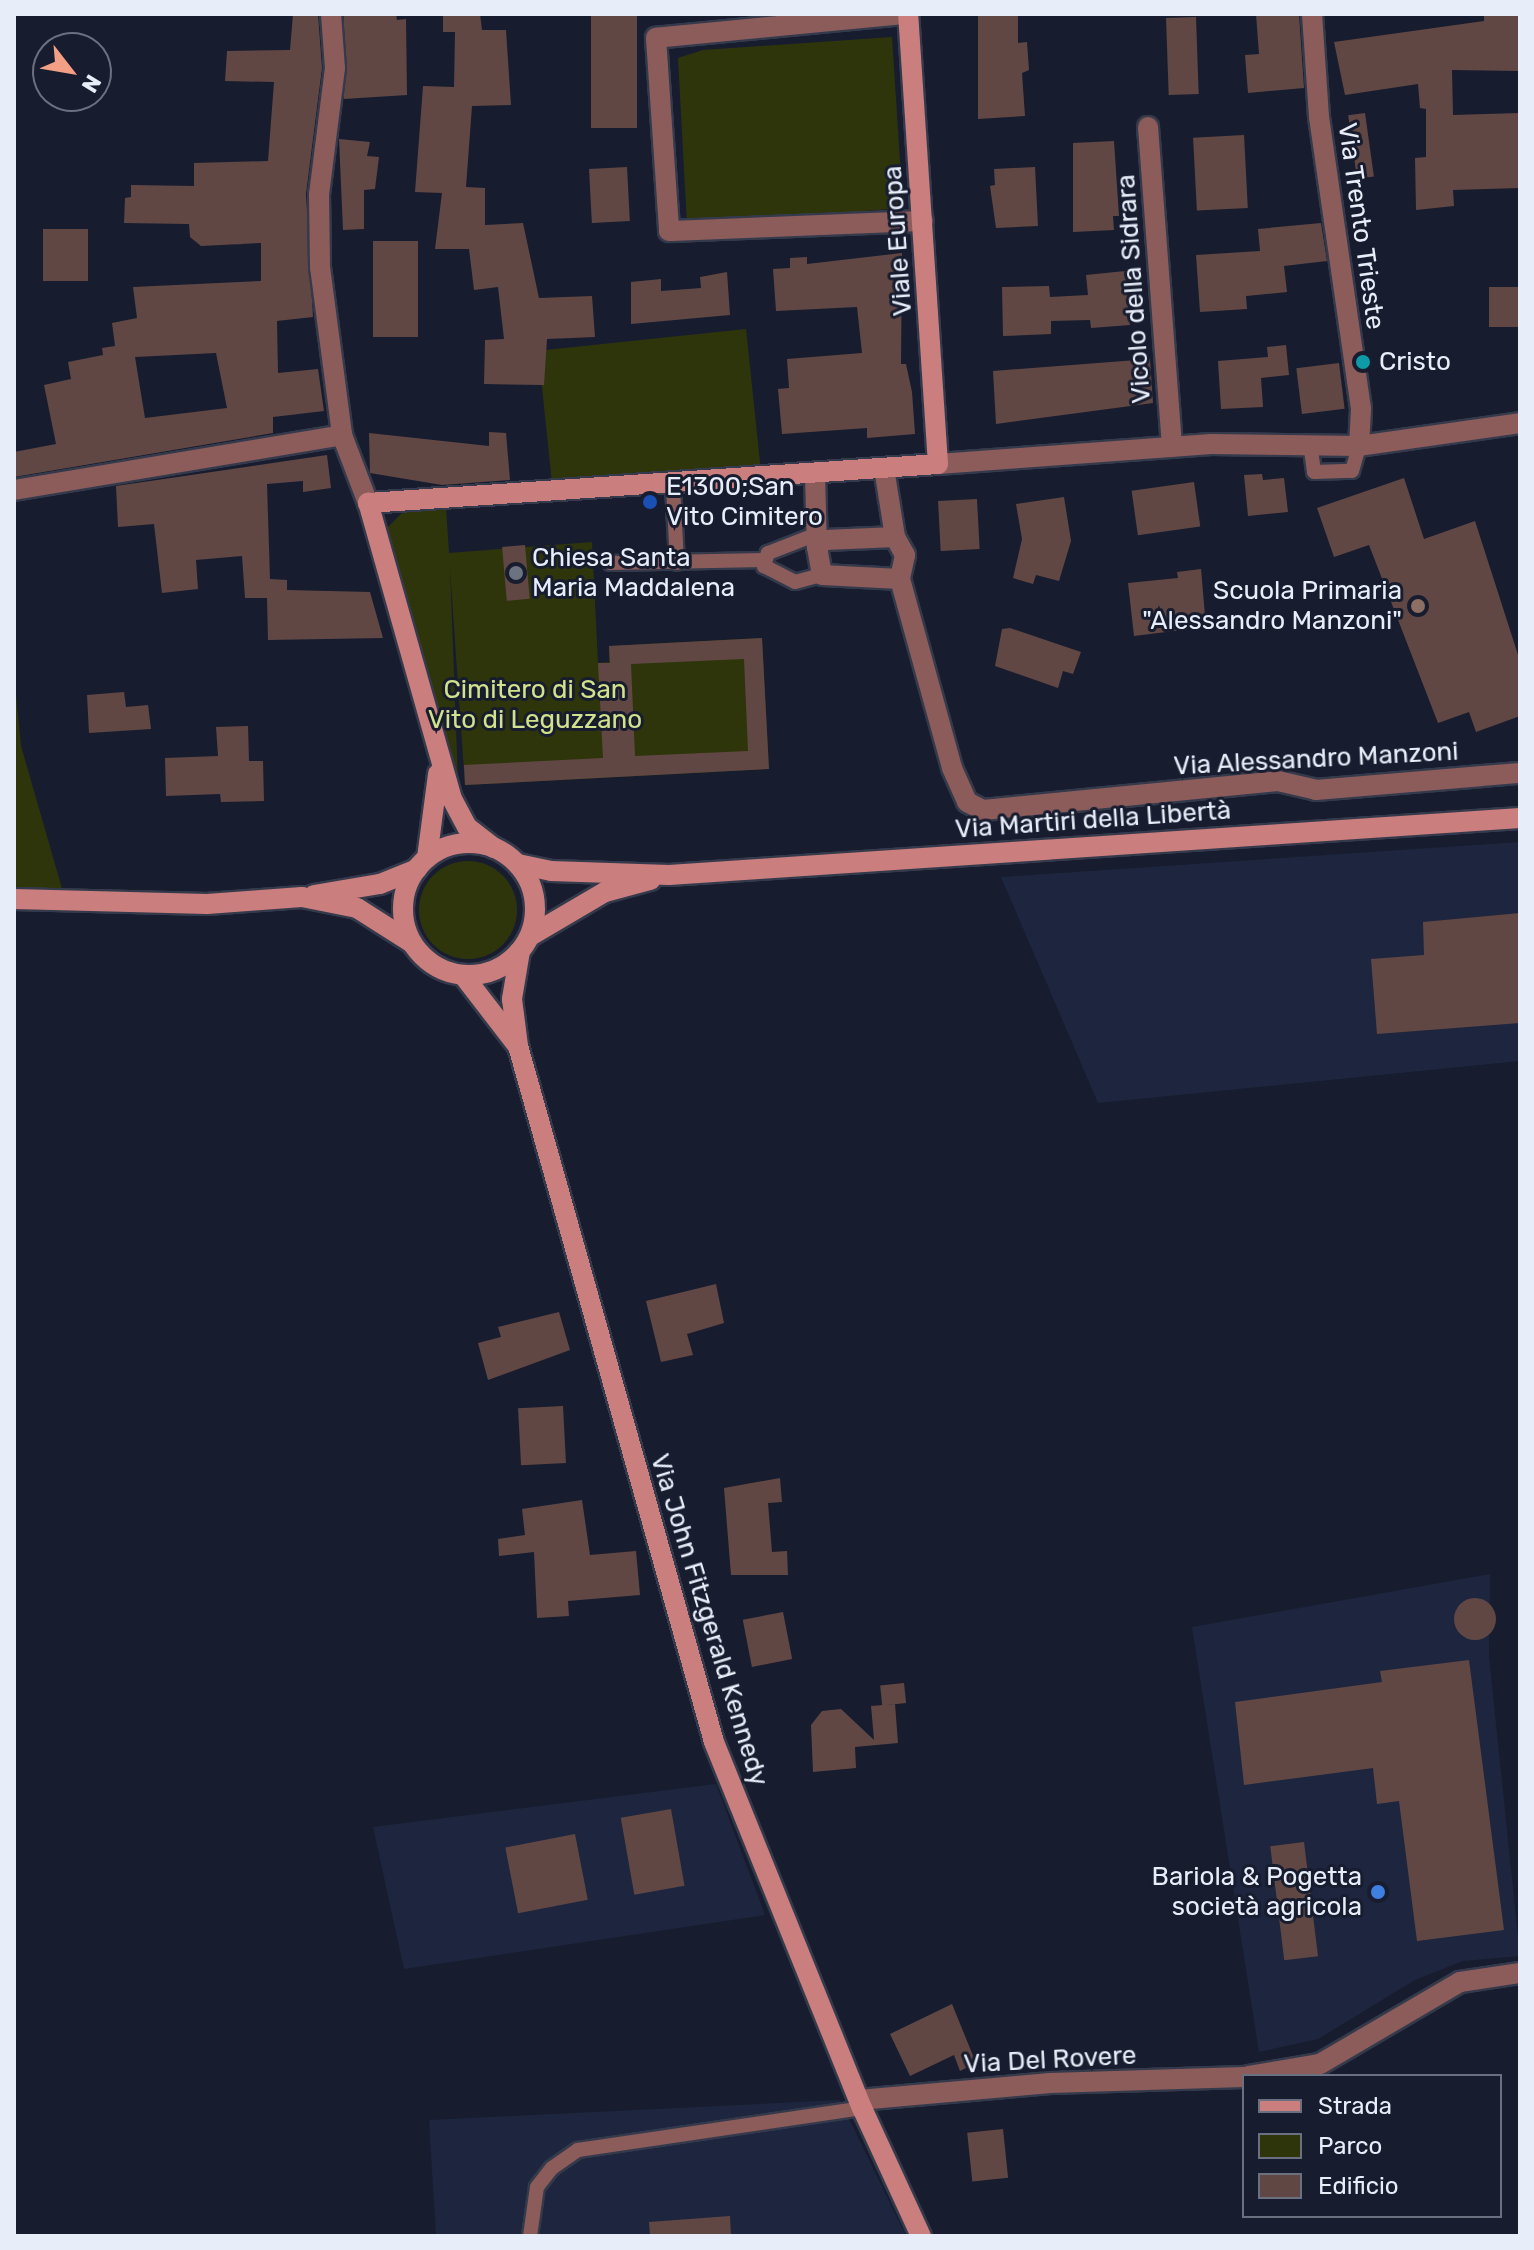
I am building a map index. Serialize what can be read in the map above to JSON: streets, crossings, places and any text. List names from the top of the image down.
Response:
{
  "streets": {
    "main road": ["Viale Europa", "Via Martiri della Libertà", "Via John Fitzgerald Kennedy"],
    "street": [
      "Via Trento Trieste",
      "Vicolo della Sidrara",
      "Via Alessandro Manzoni",
      "Via Del Rovere"
    ]
  },
  "crossings": [
    ["Via Martiri della Libertà", "Via John Fitzgerald Kennedy"],
    ["Via John Fitzgerald Kennedy", "Via Del Rovere"]
  ],
  "parks": ["Cimitero di San Vito di Leguzzano"],
  "places": [
    "Cristo",
    "E1300;San Vito Cimitero",
    "Chiesa Santa Maria Maddalena",
    "Scuola Primaria \"Alessandro Manzoni\"",
    "Bariola & Pogetta società agricola"
  ],
  "legend": ["Strada", "Parco", "Edificio"],
  "north": "bottom right"
}
